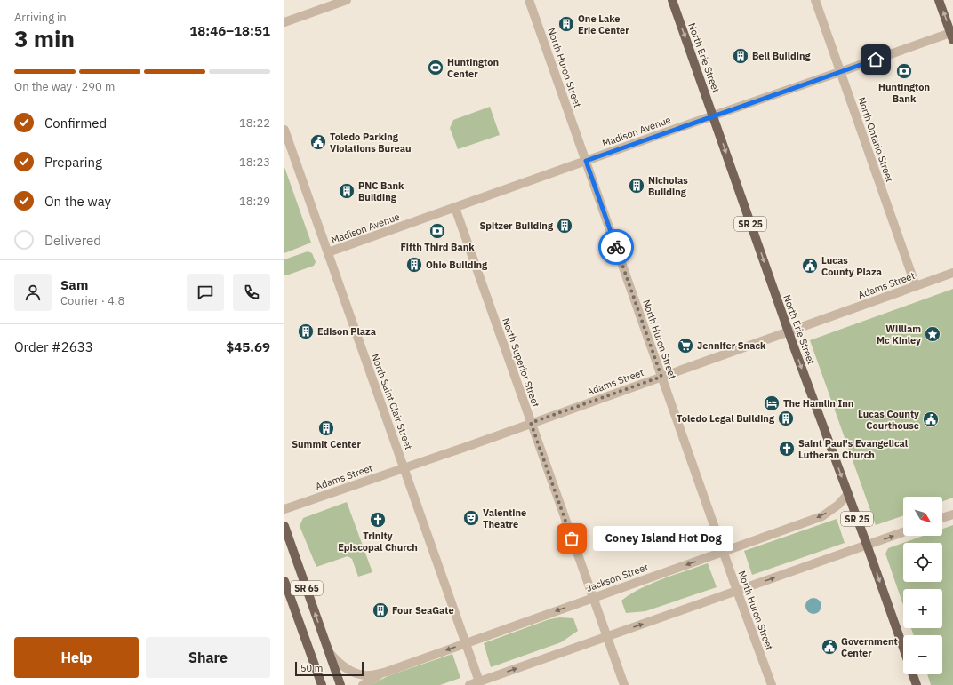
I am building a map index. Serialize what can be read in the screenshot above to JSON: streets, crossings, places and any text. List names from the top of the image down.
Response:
{
  "streets": {
    "main road": ["North Erie Street", "SR 25", "SR 65"],
    "street": [
      "North Huron Street",
      "Madison Avenue",
      "North Ontario Street",
      "Adams Street",
      "North Superior Street",
      "North Saint Clair Street",
      "Jackson Street"
    ]
  },
  "crossings": [
    ["North Erie Street", "Madison Avenue"],
    ["North Erie Street", "Adams Street"],
    ["North Erie Street", "Jackson Street"],
    ["North Huron Street", "Madison Avenue"],
    ["North Huron Street", "Adams Street"],
    ["North Huron Street", "Jackson Street"],
    ["Madison Avenue", "North Ontario Street"],
    ["Madison Avenue", "North Superior Street"],
    ["Madison Avenue", "North Saint Clair Street"],
    ["North Ontario Street", "Adams Street"],
    ["Adams Street", "North Superior Street"],
    ["Adams Street", "North Saint Clair Street"],
    ["North Superior Street", "Jackson Street"],
    ["North Saint Clair Street", "Jackson Street"],
    ["Jackson Street", "SR 65"]
  ],
  "one_way": ["North Erie Street"],
  "places": {
    "building": [
      "One Lake Erie Center",
      "Bell Building",
      "Nicholas Building",
      "PNC Bank Building",
      "Spitzer Building",
      "Ohio Building",
      "Edison Plaza",
      "Toledo Legal Building",
      "Summit Center",
      "Four SeaGate"
    ],
    "sports": ["Huntington Center"],
    "bank": ["Huntington Bank", "Fifth Third Bank"],
    "public building": [
      "Toledo Parking Violations Bureau",
      "Lucas County Plaza",
      "Lucas County Courthouse",
      "Government Center"
    ],
    "place": ["William Mc Kinley"],
    "supermarket": ["Jennifer Snack"],
    "hotel": ["The Hamlin Inn"],
    "church": ["Saint Paul's Evangelical Lutheran Church", "Trinity Episcopal Church"],
    "theatre": ["Valentine Theatre"],
    "other": ["Coney Island Hot Dog"]
  },
  "scale_bar": "50 m",
  "north": "bottom right",
  "page": {
    "heading": ["3 min", "Arriving in", "18:46–18:51"],
    "panel": [
      "Sam",
      "Courier · 4.8",
      "Order #2633",
      "$45.69"
    ],
    "bar": "On the way · 290 m",
    "list": [
      ["Confirmed", "18:22"],
      ["Preparing", "18:23"],
      ["On the way", "18:29"],
      "Delivered"
    ],
    "map_buttons": ["+", "−"],
    "bubble": "Coney Island Hot Dog",
    "buttons": ["Help", "Share"],
    "scale": "50 m"
  }
}
